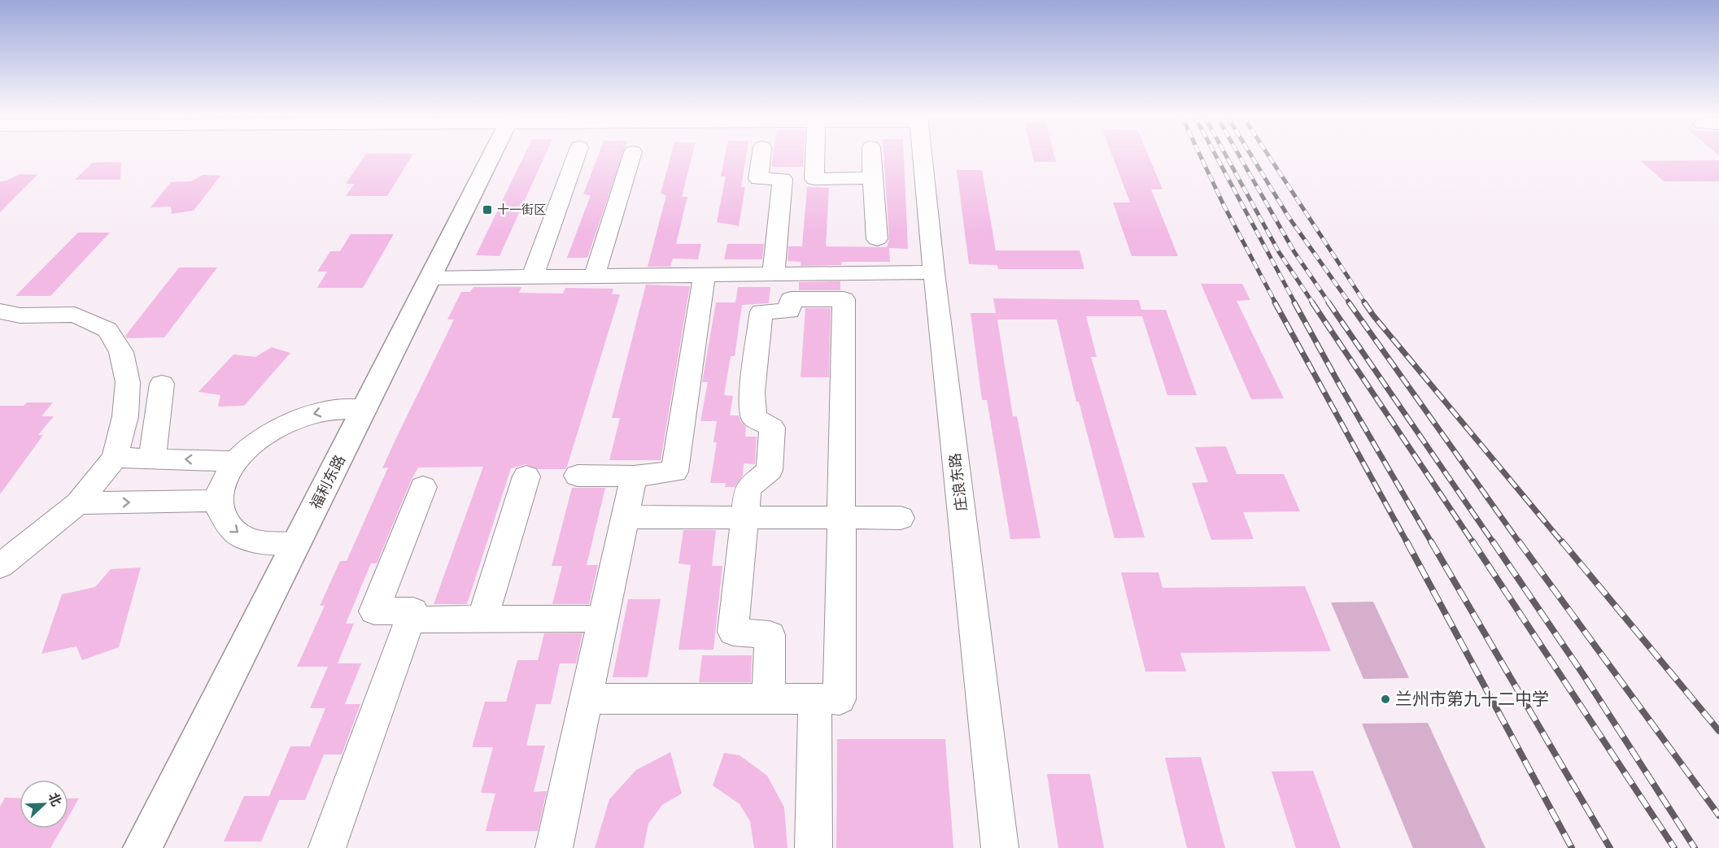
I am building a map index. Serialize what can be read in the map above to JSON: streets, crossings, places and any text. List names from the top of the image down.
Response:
{
  "streets": {
    "main road": ["福利东路"],
    "street": ["庄浪东路"]
  },
  "places": {
    "transit": ["十一街区"],
    "other": ["兰州市第九十二中学"]
  },
  "north": "top right"
}
